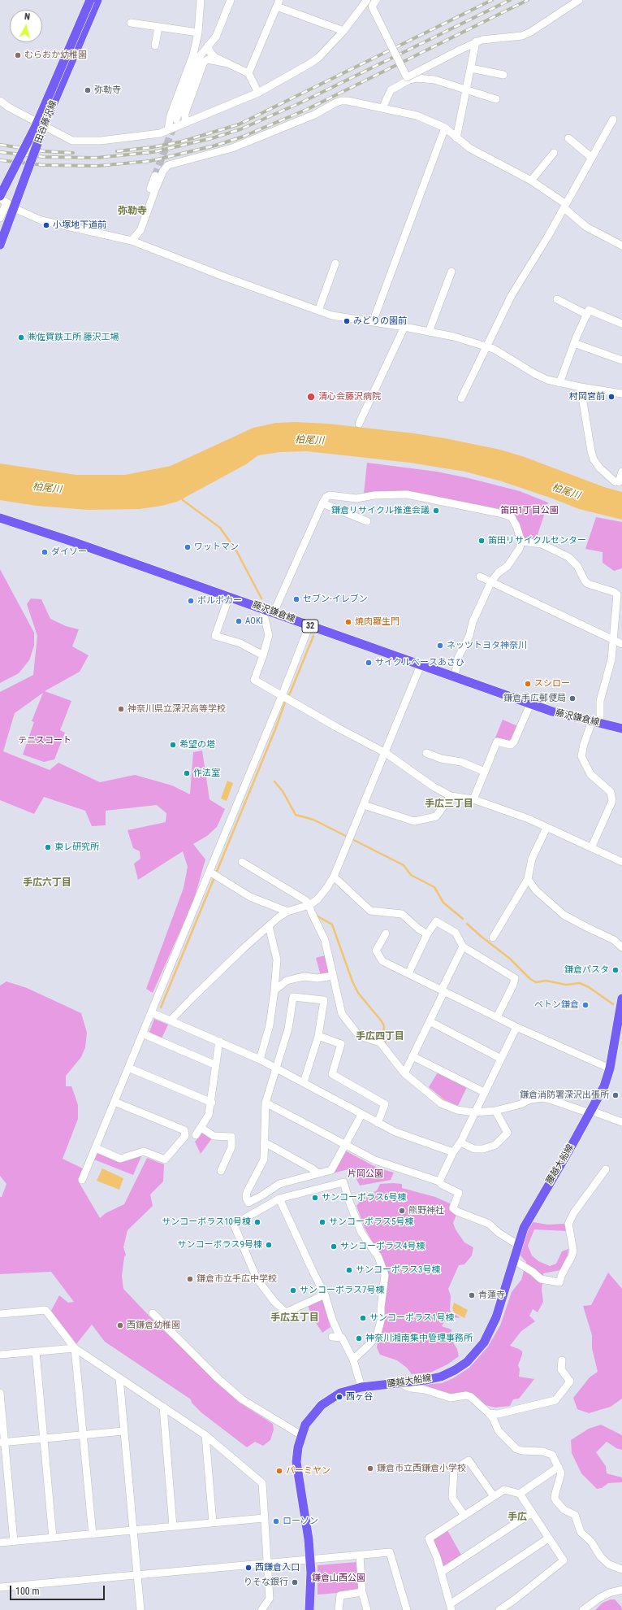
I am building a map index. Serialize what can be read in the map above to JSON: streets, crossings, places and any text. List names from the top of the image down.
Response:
{
  "streets": {
    "main road": [
      "田谷藤沢線",
      "藤沢鎌倉線",
      "32",
      "腰越大船線"
    ]
  },
  "districts": [
    "弥勒寺",
    "手広三丁目",
    "手広六丁目",
    "手広四丁目",
    "手広五丁目",
    "手広"
  ],
  "water": ["柏尾川"],
  "parks": [
    "笛田1丁目公園",
    "テニスコート",
    "片岡公園",
    "鎌倉山西公園"
  ],
  "places": [
    "むらおか幼稚園",
    "弥勒寺",
    "小塚地下道前",
    "みどりの園前",
    "㈱佐賀鉄工所 藤沢工場",
    "清心会藤沢病院",
    "村岡宮前",
    "鎌倉リサイクル推進会議",
    "笛田リサイクルセンター",
    "ワットマン",
    "ダイソー",
    "セブン-イレブン",
    "ボルボカー",
    "AOKI",
    "焼肉羅生門",
    "ネッツトヨタ神奈川",
    "サイクルベースあさひ",
    "スシロー",
    "鎌倉手広郵便局",
    "神奈川県立深沢高等学校",
    "希望の塔",
    "作法室",
    "東レ研究所",
    "鎌倉パスタ",
    "ペトン鎌倉",
    "鎌倉消防署深沢出張所",
    "サンコーポラス6号棟",
    "熊野神社",
    "サンコーポラス10号棟",
    "サンコーポラス5号棟",
    "サンコーポラス9号棟",
    "サンコーポラス4号棟",
    "サンコーポラス3号棟",
    "鎌倉市立手広中学校",
    "サンコーポラス7号棟",
    "青蓮寺",
    "サンコーポラス1号棟",
    "西鎌倉幼稚園",
    "神奈川湘南集中管理事務所",
    "西ヶ谷",
    "鎌倉市立西鎌倉小学校",
    "バーミヤン",
    "ローソン",
    "西鎌倉入口",
    "りそな銀行"
  ],
  "scale_bar": "100 m",
  "north": "top"
}
